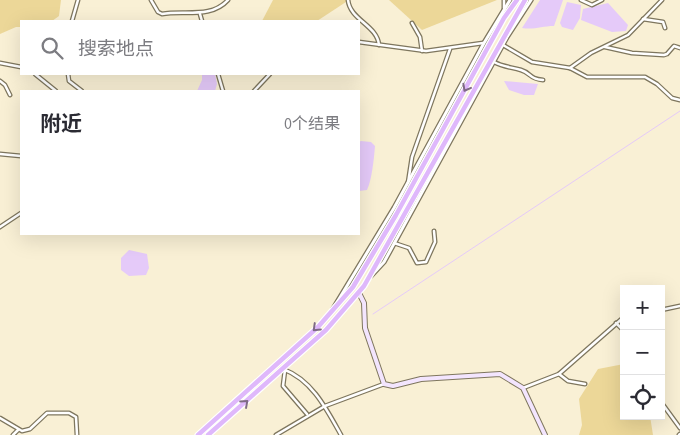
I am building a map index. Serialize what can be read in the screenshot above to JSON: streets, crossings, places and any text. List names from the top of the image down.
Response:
{
  "page": {
    "search": "搜索地点",
    "heading": ["附近", "0个结果"],
    "map_buttons": ["+", "−"]
  }
}
